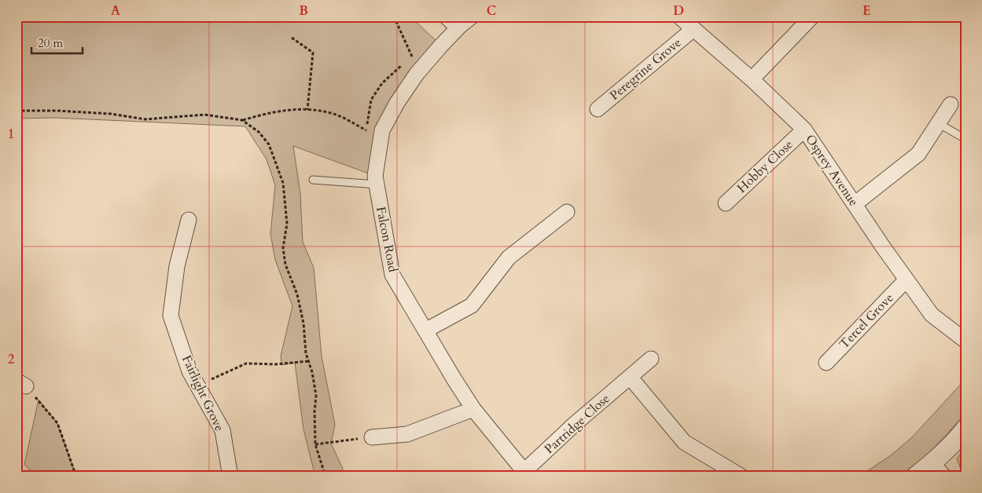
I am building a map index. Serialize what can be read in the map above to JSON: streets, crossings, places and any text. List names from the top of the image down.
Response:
{
  "streets": {
    "street": [
      "Peregrine Grove",
      "Hobby Close",
      "Osprey Avenue",
      "Falcon Road",
      "Tercel Grove",
      "Fairlight Grove",
      "Partridge Close"
    ]
  },
  "crossings": [
    ["Peregrine Grove", "Osprey Avenue"],
    ["Hobby Close", "Osprey Avenue"],
    ["Osprey Avenue", "Tercel Grove"],
    ["Falcon Road", "Partridge Close"]
  ],
  "scale_bar": "20 m",
  "grid": {
    "columns": [
      "A",
      "B",
      "C",
      "D",
      "E"
    ],
    "rows": ["1", "2"]
  }
}
